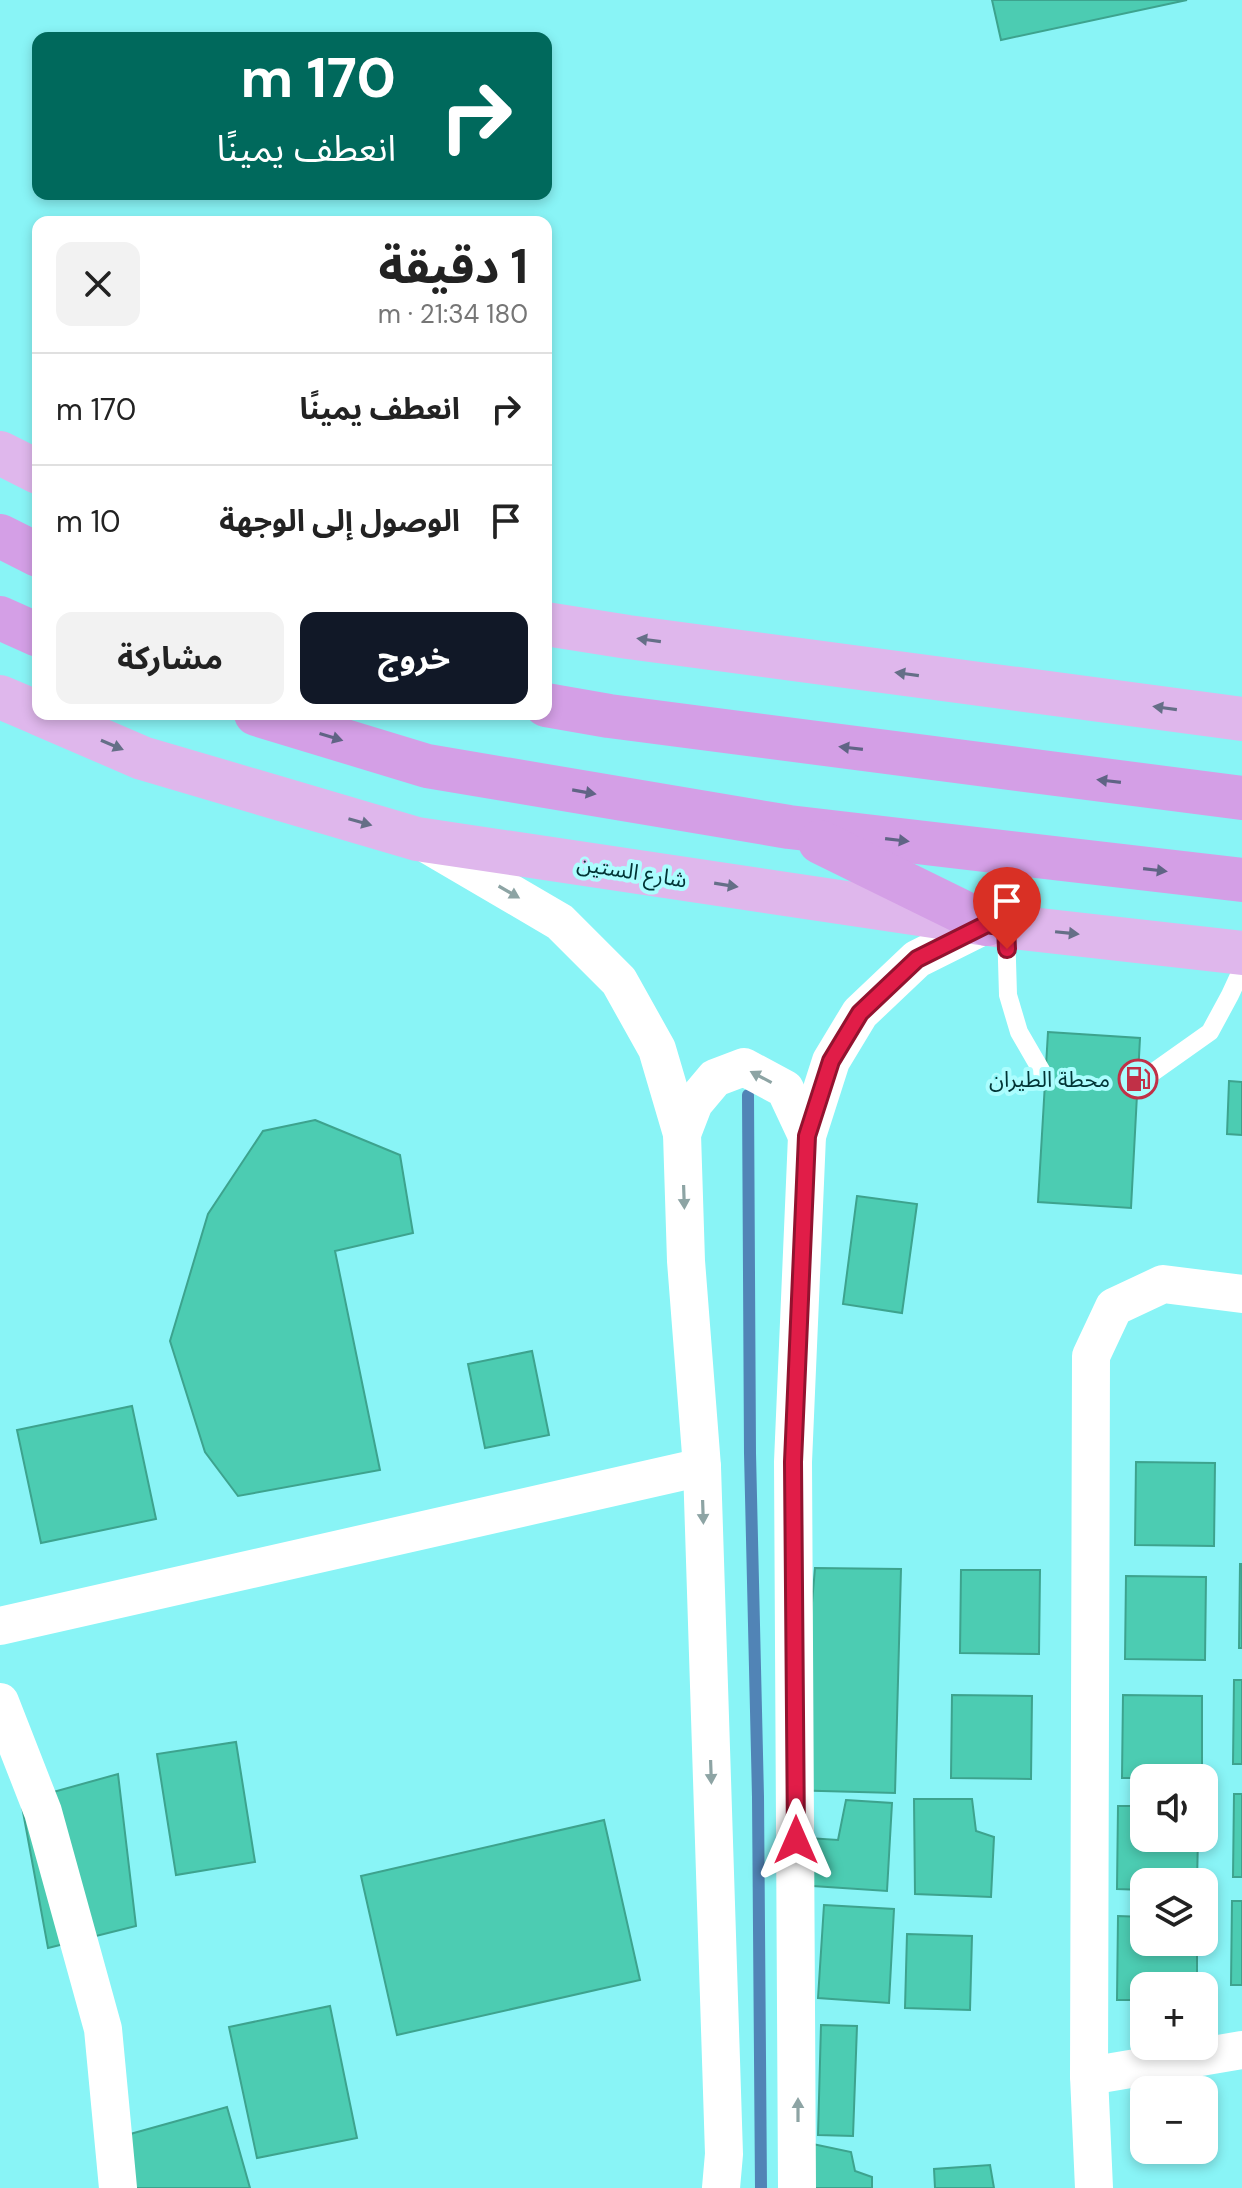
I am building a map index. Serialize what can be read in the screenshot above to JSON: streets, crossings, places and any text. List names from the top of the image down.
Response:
{
  "streets": {
    "main road": ["شارع الستين"]
  },
  "places": {
    "fuel station": ["محطة الطيران"]
  },
  "page": {
    "turn": ["170 m", "انعطف يمينًا"],
    "heading": ["1 دقيقة", "180 m · 21:34"],
    "list": [
      {
        "name": "انعطف يمينًا",
        "value": "170 m"
      },
      {
        "name": "الوصول إلى الوجهة",
        "value": "10 m"
      }
    ],
    "buttons": ["خروج", "مشاركة"],
    "map_buttons": ["+", "−"]
  }
}
